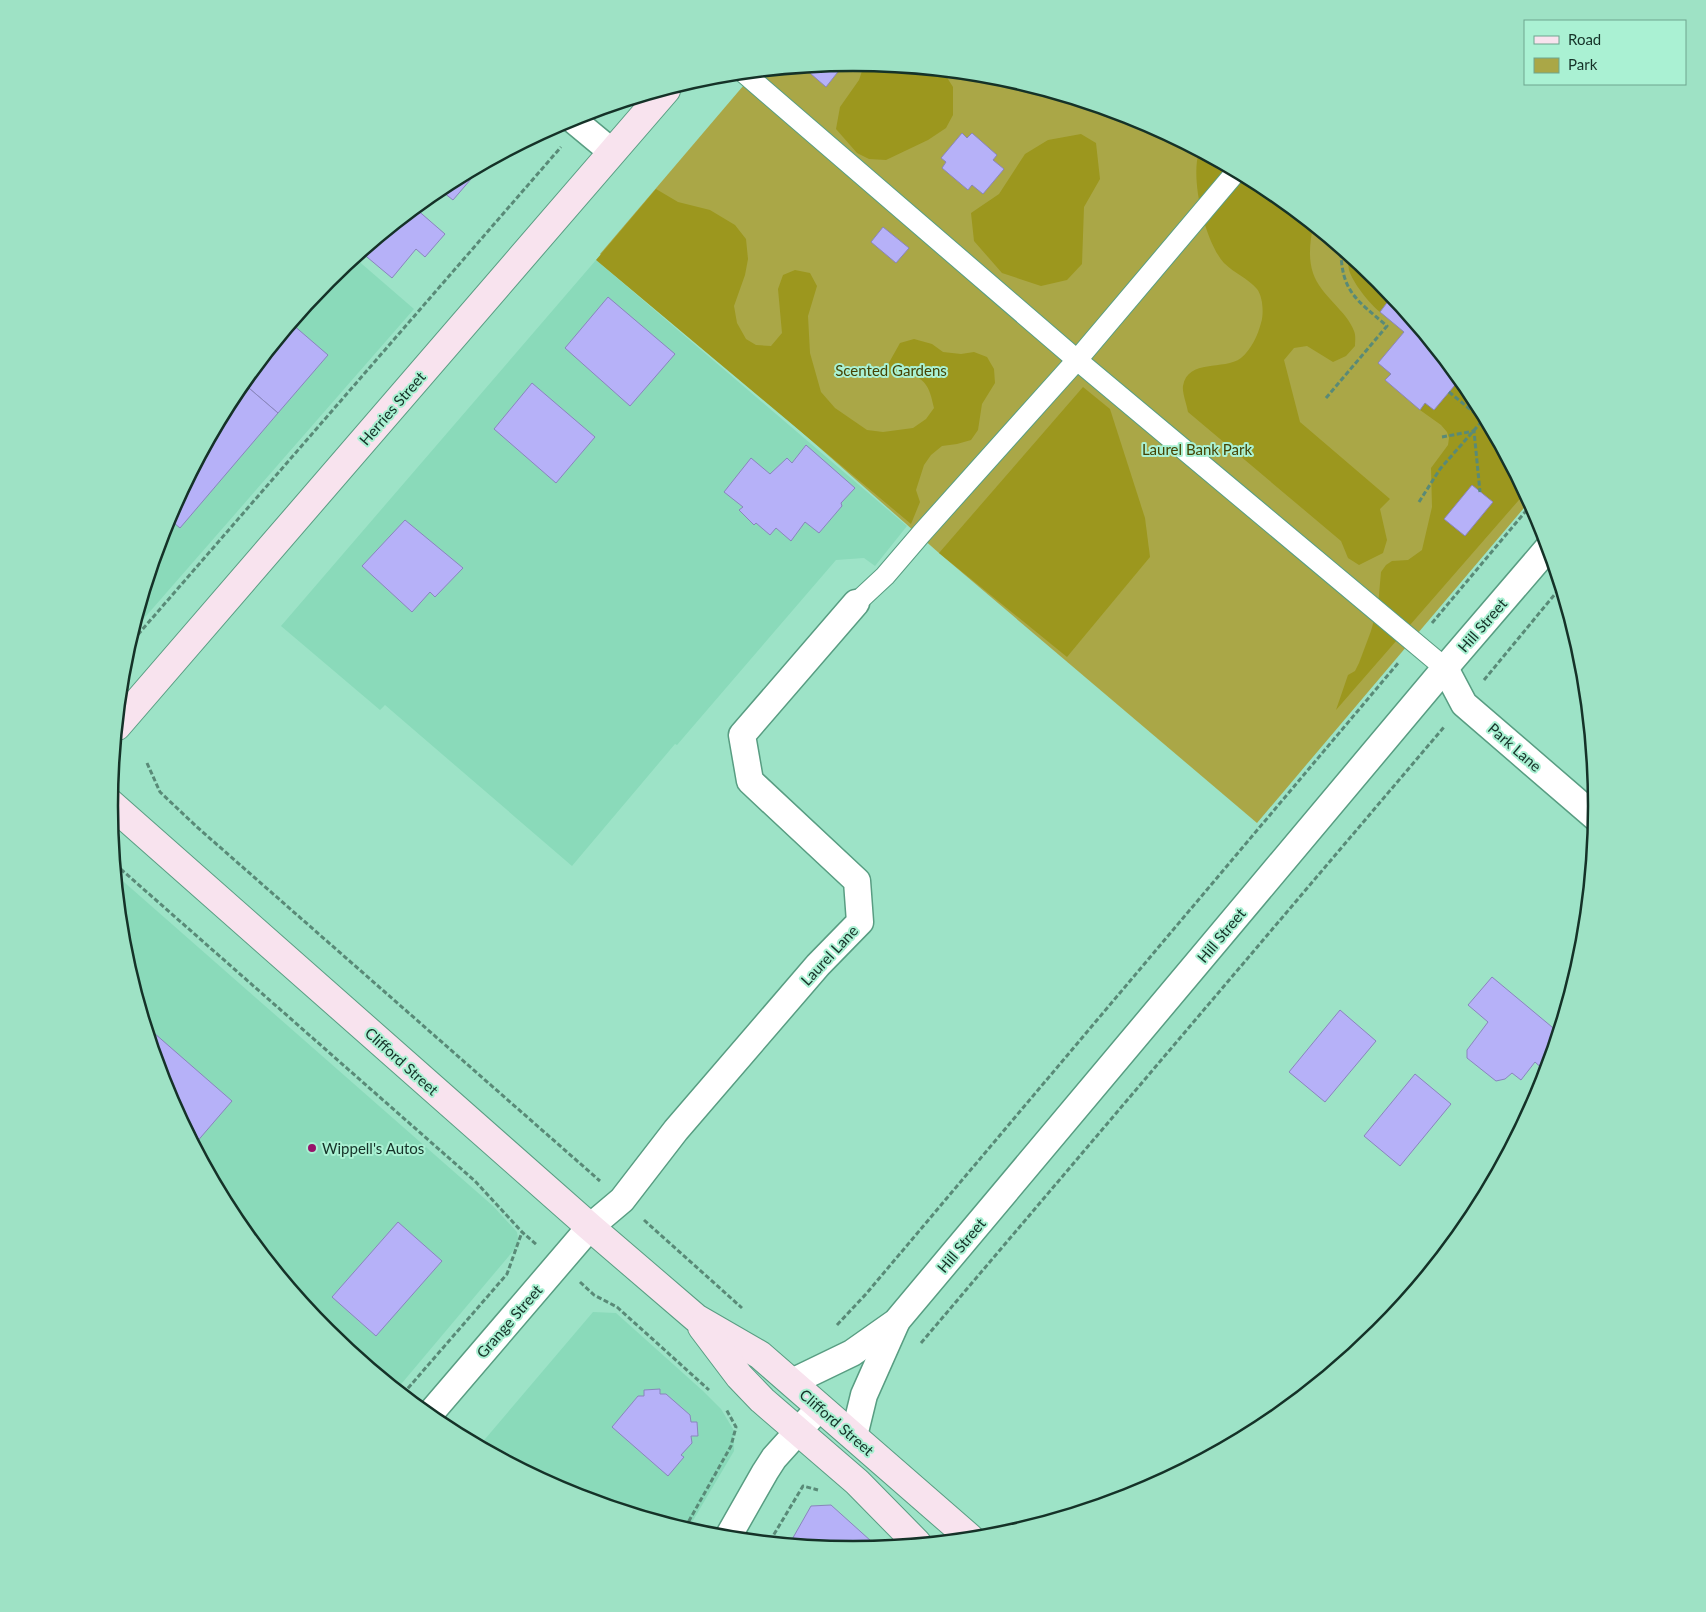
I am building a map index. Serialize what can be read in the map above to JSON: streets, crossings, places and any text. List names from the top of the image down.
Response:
{
  "streets": {
    "main road": ["Herries Street", "Clifford Street"],
    "street": [
      "Hill Street",
      "Park Lane",
      "Laurel Lane",
      "Grange Street"
    ]
  },
  "crossings": [
    ["Hill Street", "Park Lane"],
    ["Laurel Lane", "Clifford Street"],
    ["Laurel Lane", "Grange Street"],
    ["Clifford Street", "Grange Street"]
  ],
  "parks": ["Scented Gardens", "Laurel Bank Park"],
  "places": ["Wippell's Autos"],
  "legend": ["Road", "Park"]
}
